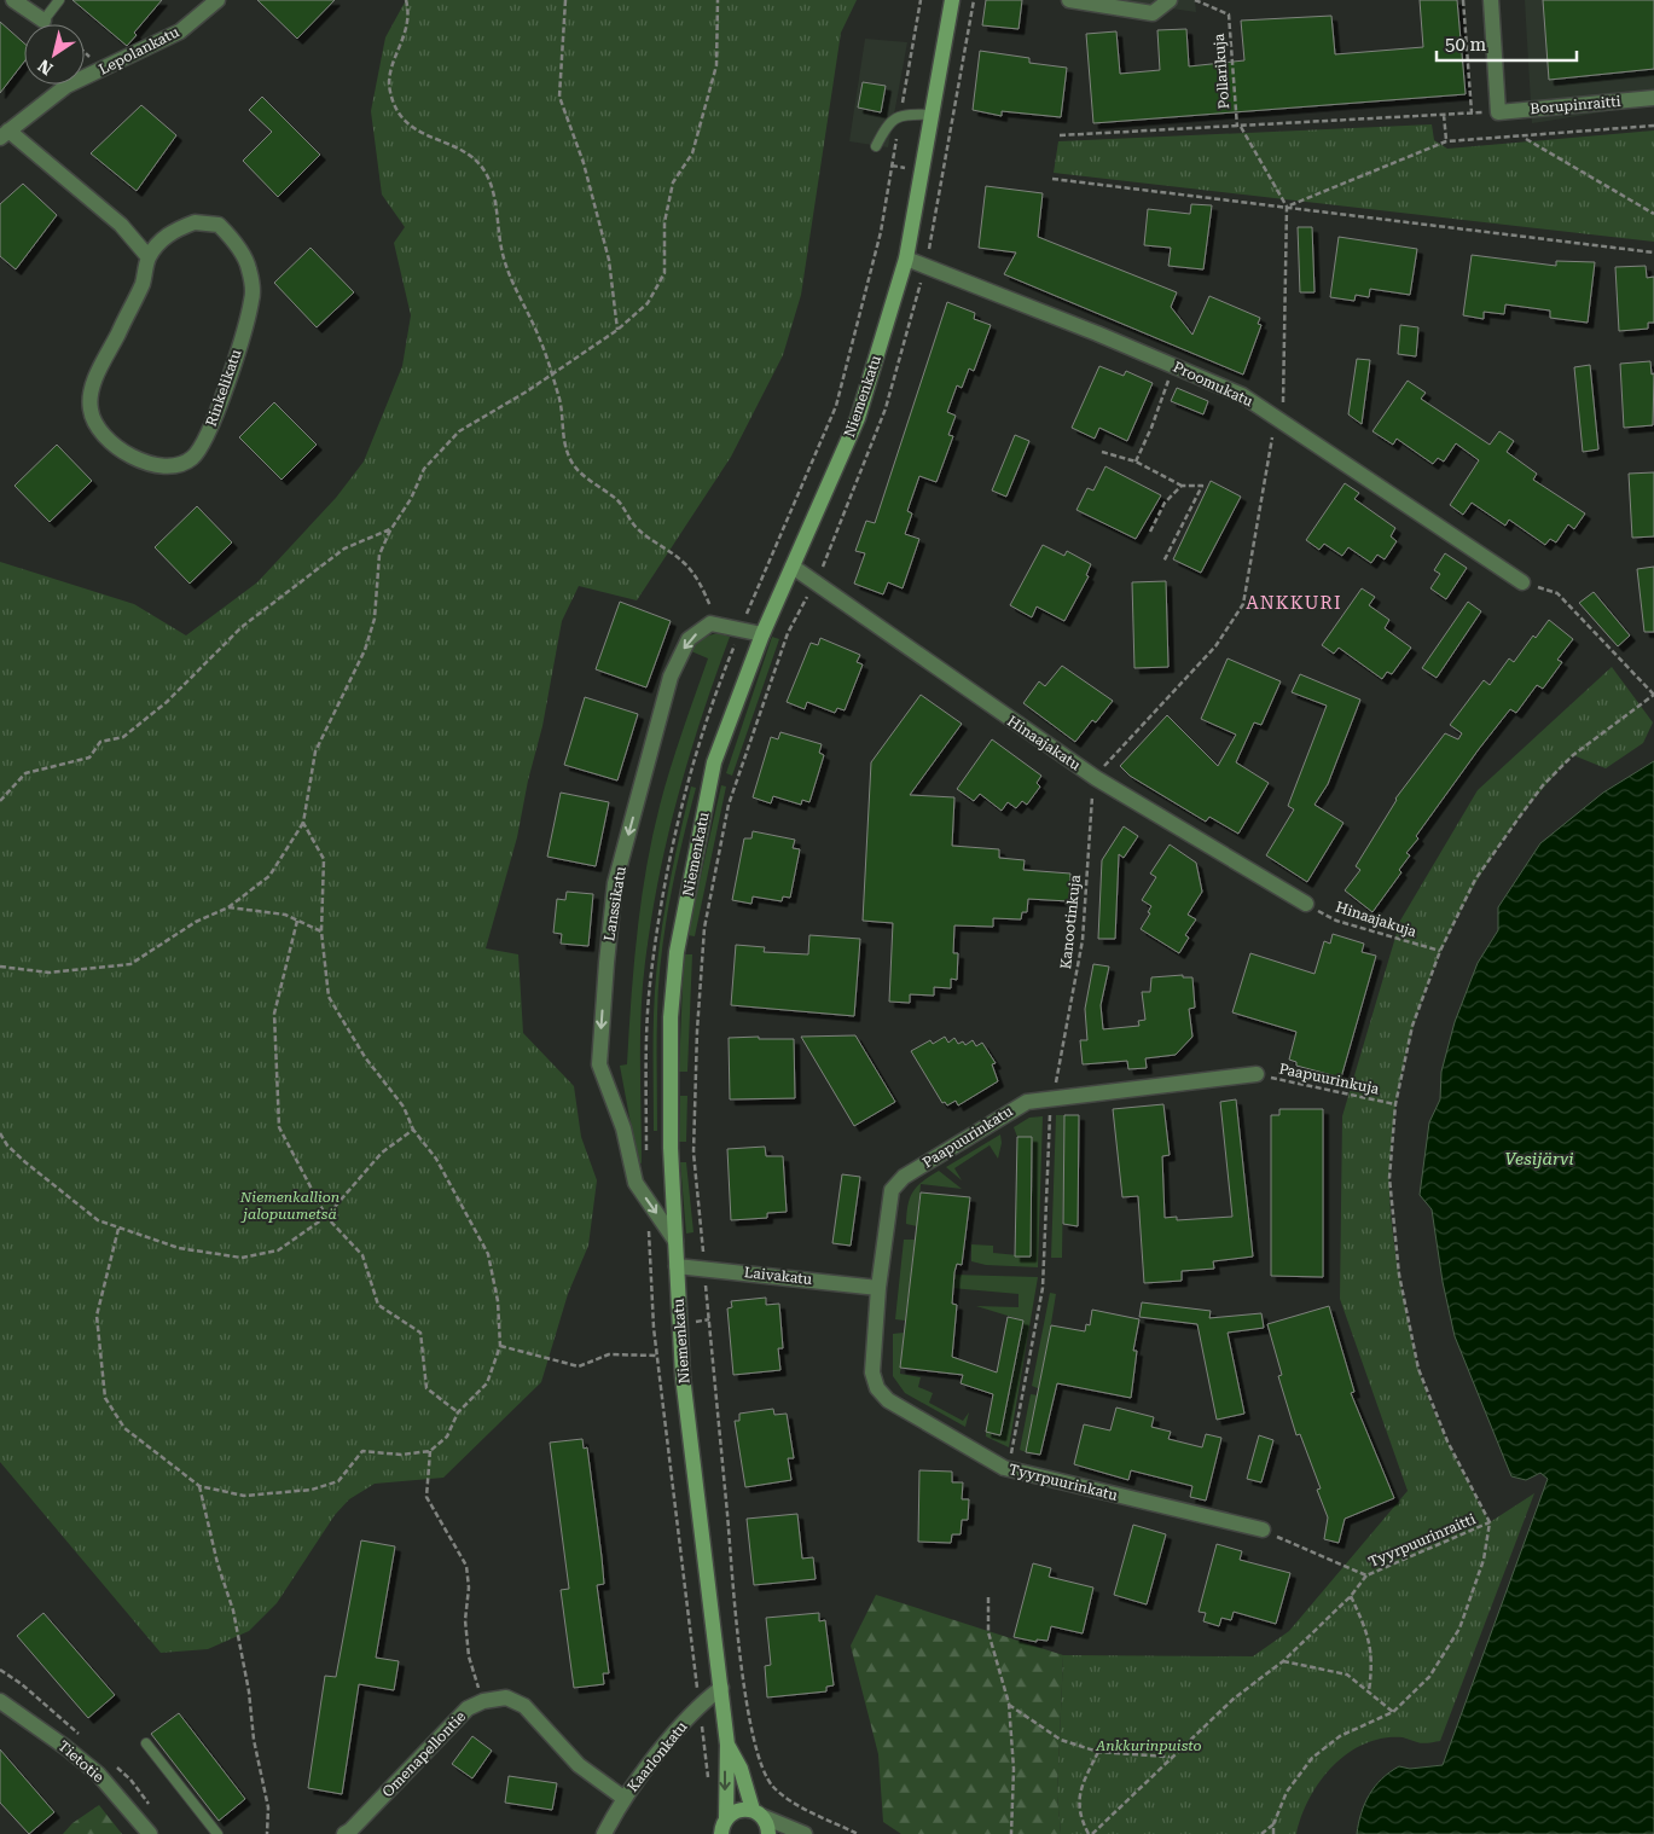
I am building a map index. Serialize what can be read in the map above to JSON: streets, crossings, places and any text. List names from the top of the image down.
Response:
{
  "streets": {
    "street": [
      "Lepolankatu",
      "Borupinraitti",
      "Proomukatu",
      "Rinkelikatu",
      "Niemenkatu",
      "Hinaajakatu",
      "Lanssikatu",
      "Paapuurinkatu",
      "Laivakatu",
      "Tyyrpuurinkatu",
      "Omenapellontie",
      "Kaarlonkatu",
      "Tietotie"
    ],
    "path": [
      "Pollarikuja",
      "Hinaajakuja",
      "Kanootinkuja",
      "Paapuurinkuja",
      "Tyyrpuurinraitti"
    ]
  },
  "crossings": [
    ["Proomukatu", "Niemenkatu"],
    ["Niemenkatu", "Hinaajakatu"],
    ["Niemenkatu", "Lanssikatu"],
    ["Niemenkatu", "Laivakatu"],
    ["Niemenkatu", "Kaarlonkatu"],
    ["Hinaajakatu", "Hinaajakuja"],
    ["Hinaajakatu", "Kanootinkuja"],
    ["Kanootinkuja", "Paapuurinkatu"],
    ["Kanootinkuja", "Tyyrpuurinkatu"],
    ["Paapuurinkuja", "Paapuurinkatu"],
    ["Paapuurinkatu", "Laivakatu"],
    ["Paapuurinkatu", "Tyyrpuurinkatu"],
    ["Laivakatu", "Tyyrpuurinkatu"],
    ["Tyyrpuurinkatu", "Tyyrpuurinraitti"]
  ],
  "one_way": ["Lanssikatu"],
  "districts": ["ANKKURI"],
  "water": ["Vesijärvi"],
  "parks": ["Niemenkallion jalopuumetsä", "Ankkurinpuisto"],
  "scale_bar": "50 m",
  "north": "bottom left"
}
